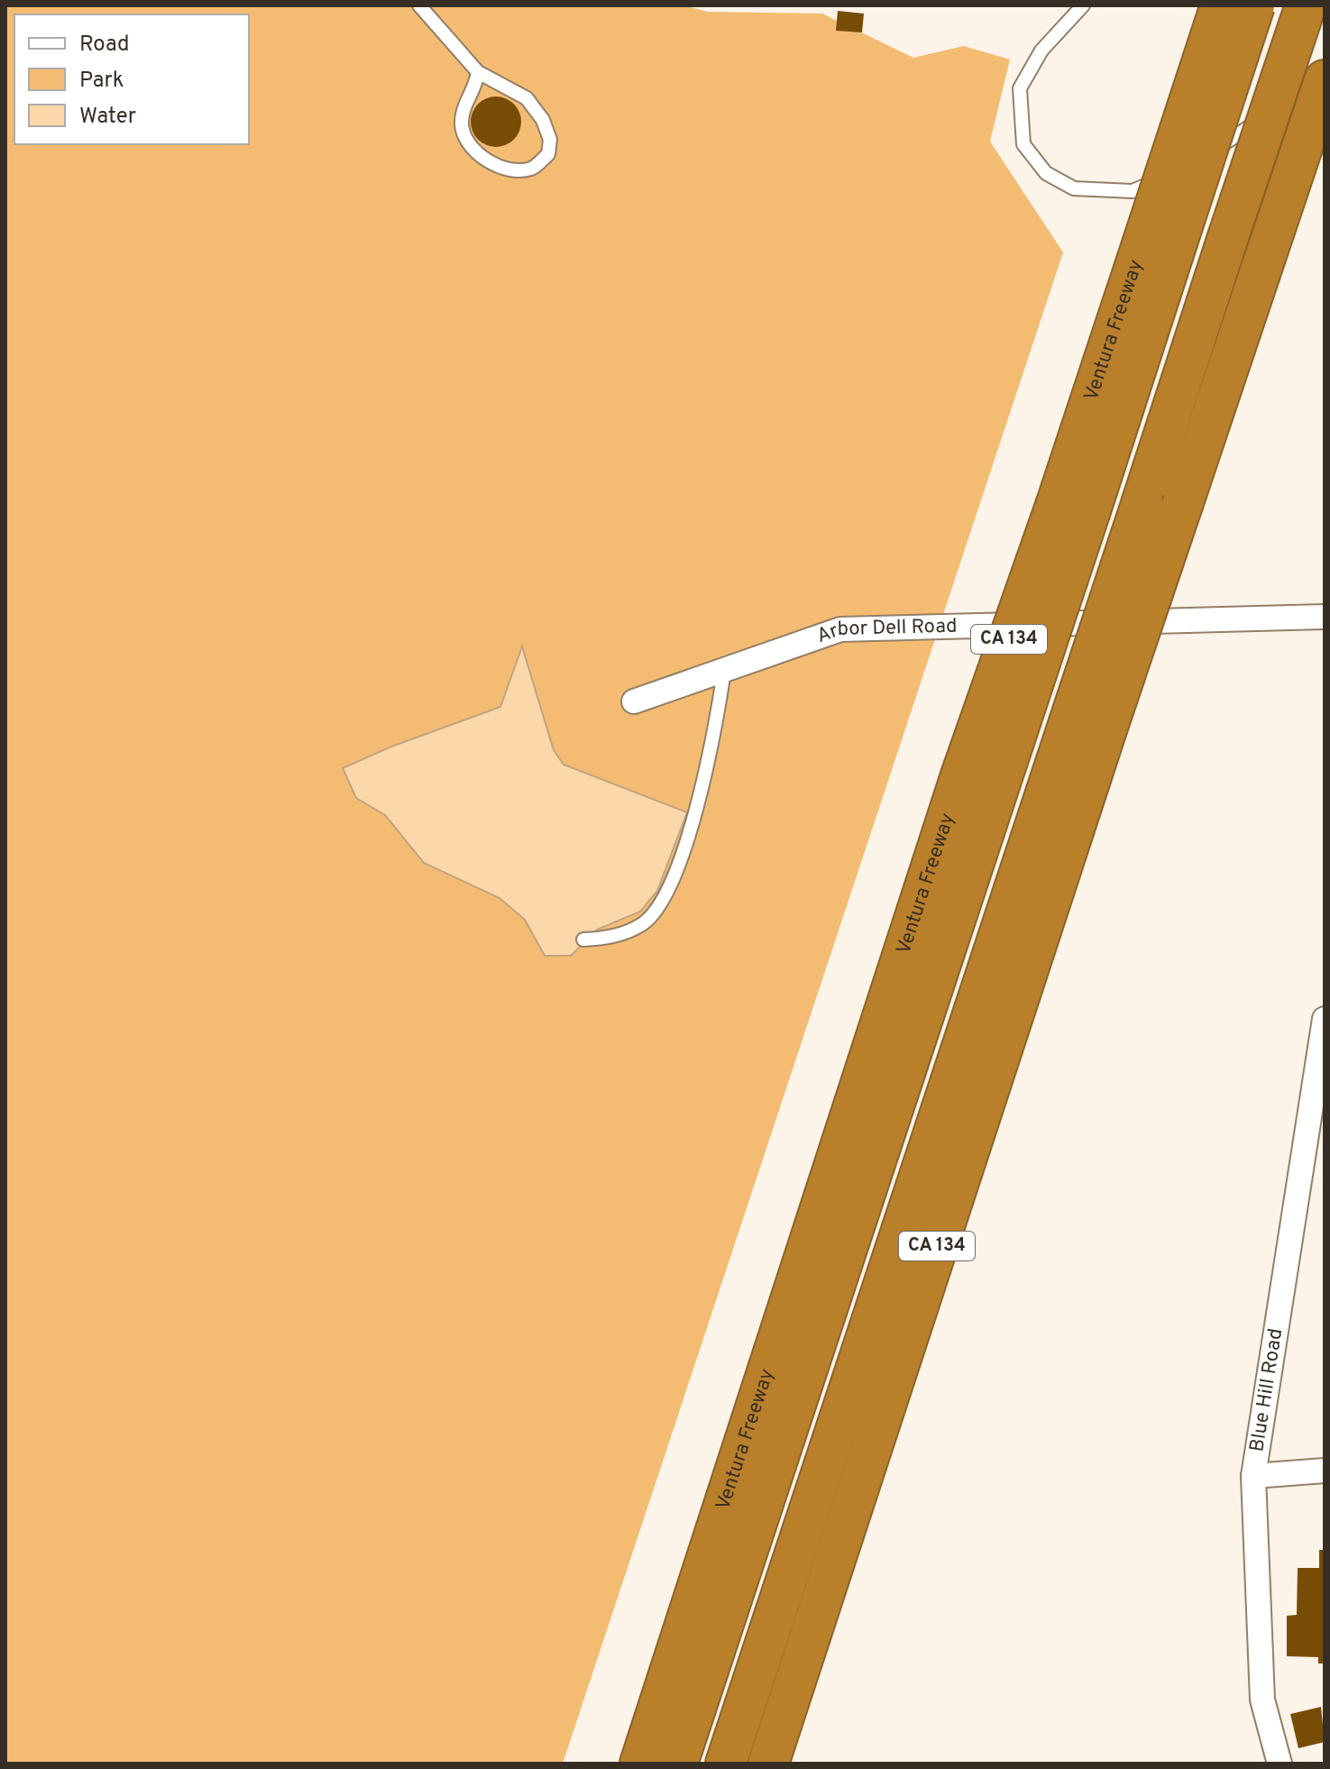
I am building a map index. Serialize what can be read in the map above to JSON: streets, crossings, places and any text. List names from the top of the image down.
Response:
{
  "streets": {
    "highway": ["Ventura Freeway", "CA 134"],
    "street": ["Arbor Dell Road", "Blue Hill Road"]
  },
  "legend": ["Road", "Park", "Water"]
}
